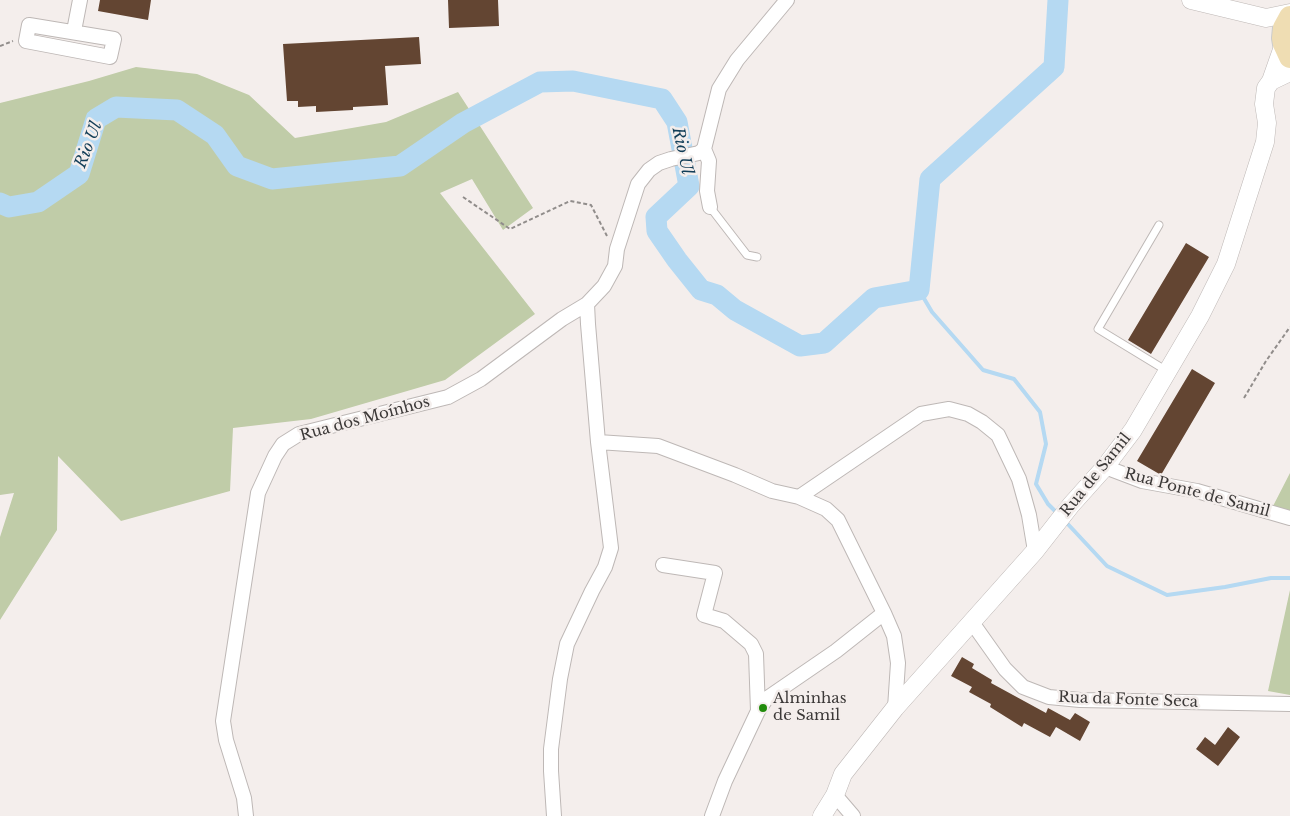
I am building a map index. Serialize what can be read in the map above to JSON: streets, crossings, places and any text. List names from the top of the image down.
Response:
{
  "streets": {
    "street": [
      "Rua dos Moínhos",
      "Rua de Samil",
      "Rua Ponte de Samil",
      "Rua da Fonte Seca"
    ]
  },
  "crossings": [
    ["Rua de Samil", "Rua Ponte de Samil"],
    ["Rua de Samil", "Rua da Fonte Seca"]
  ],
  "water": ["Rio Ul"],
  "places": ["Alminhas de Samil"]
}
